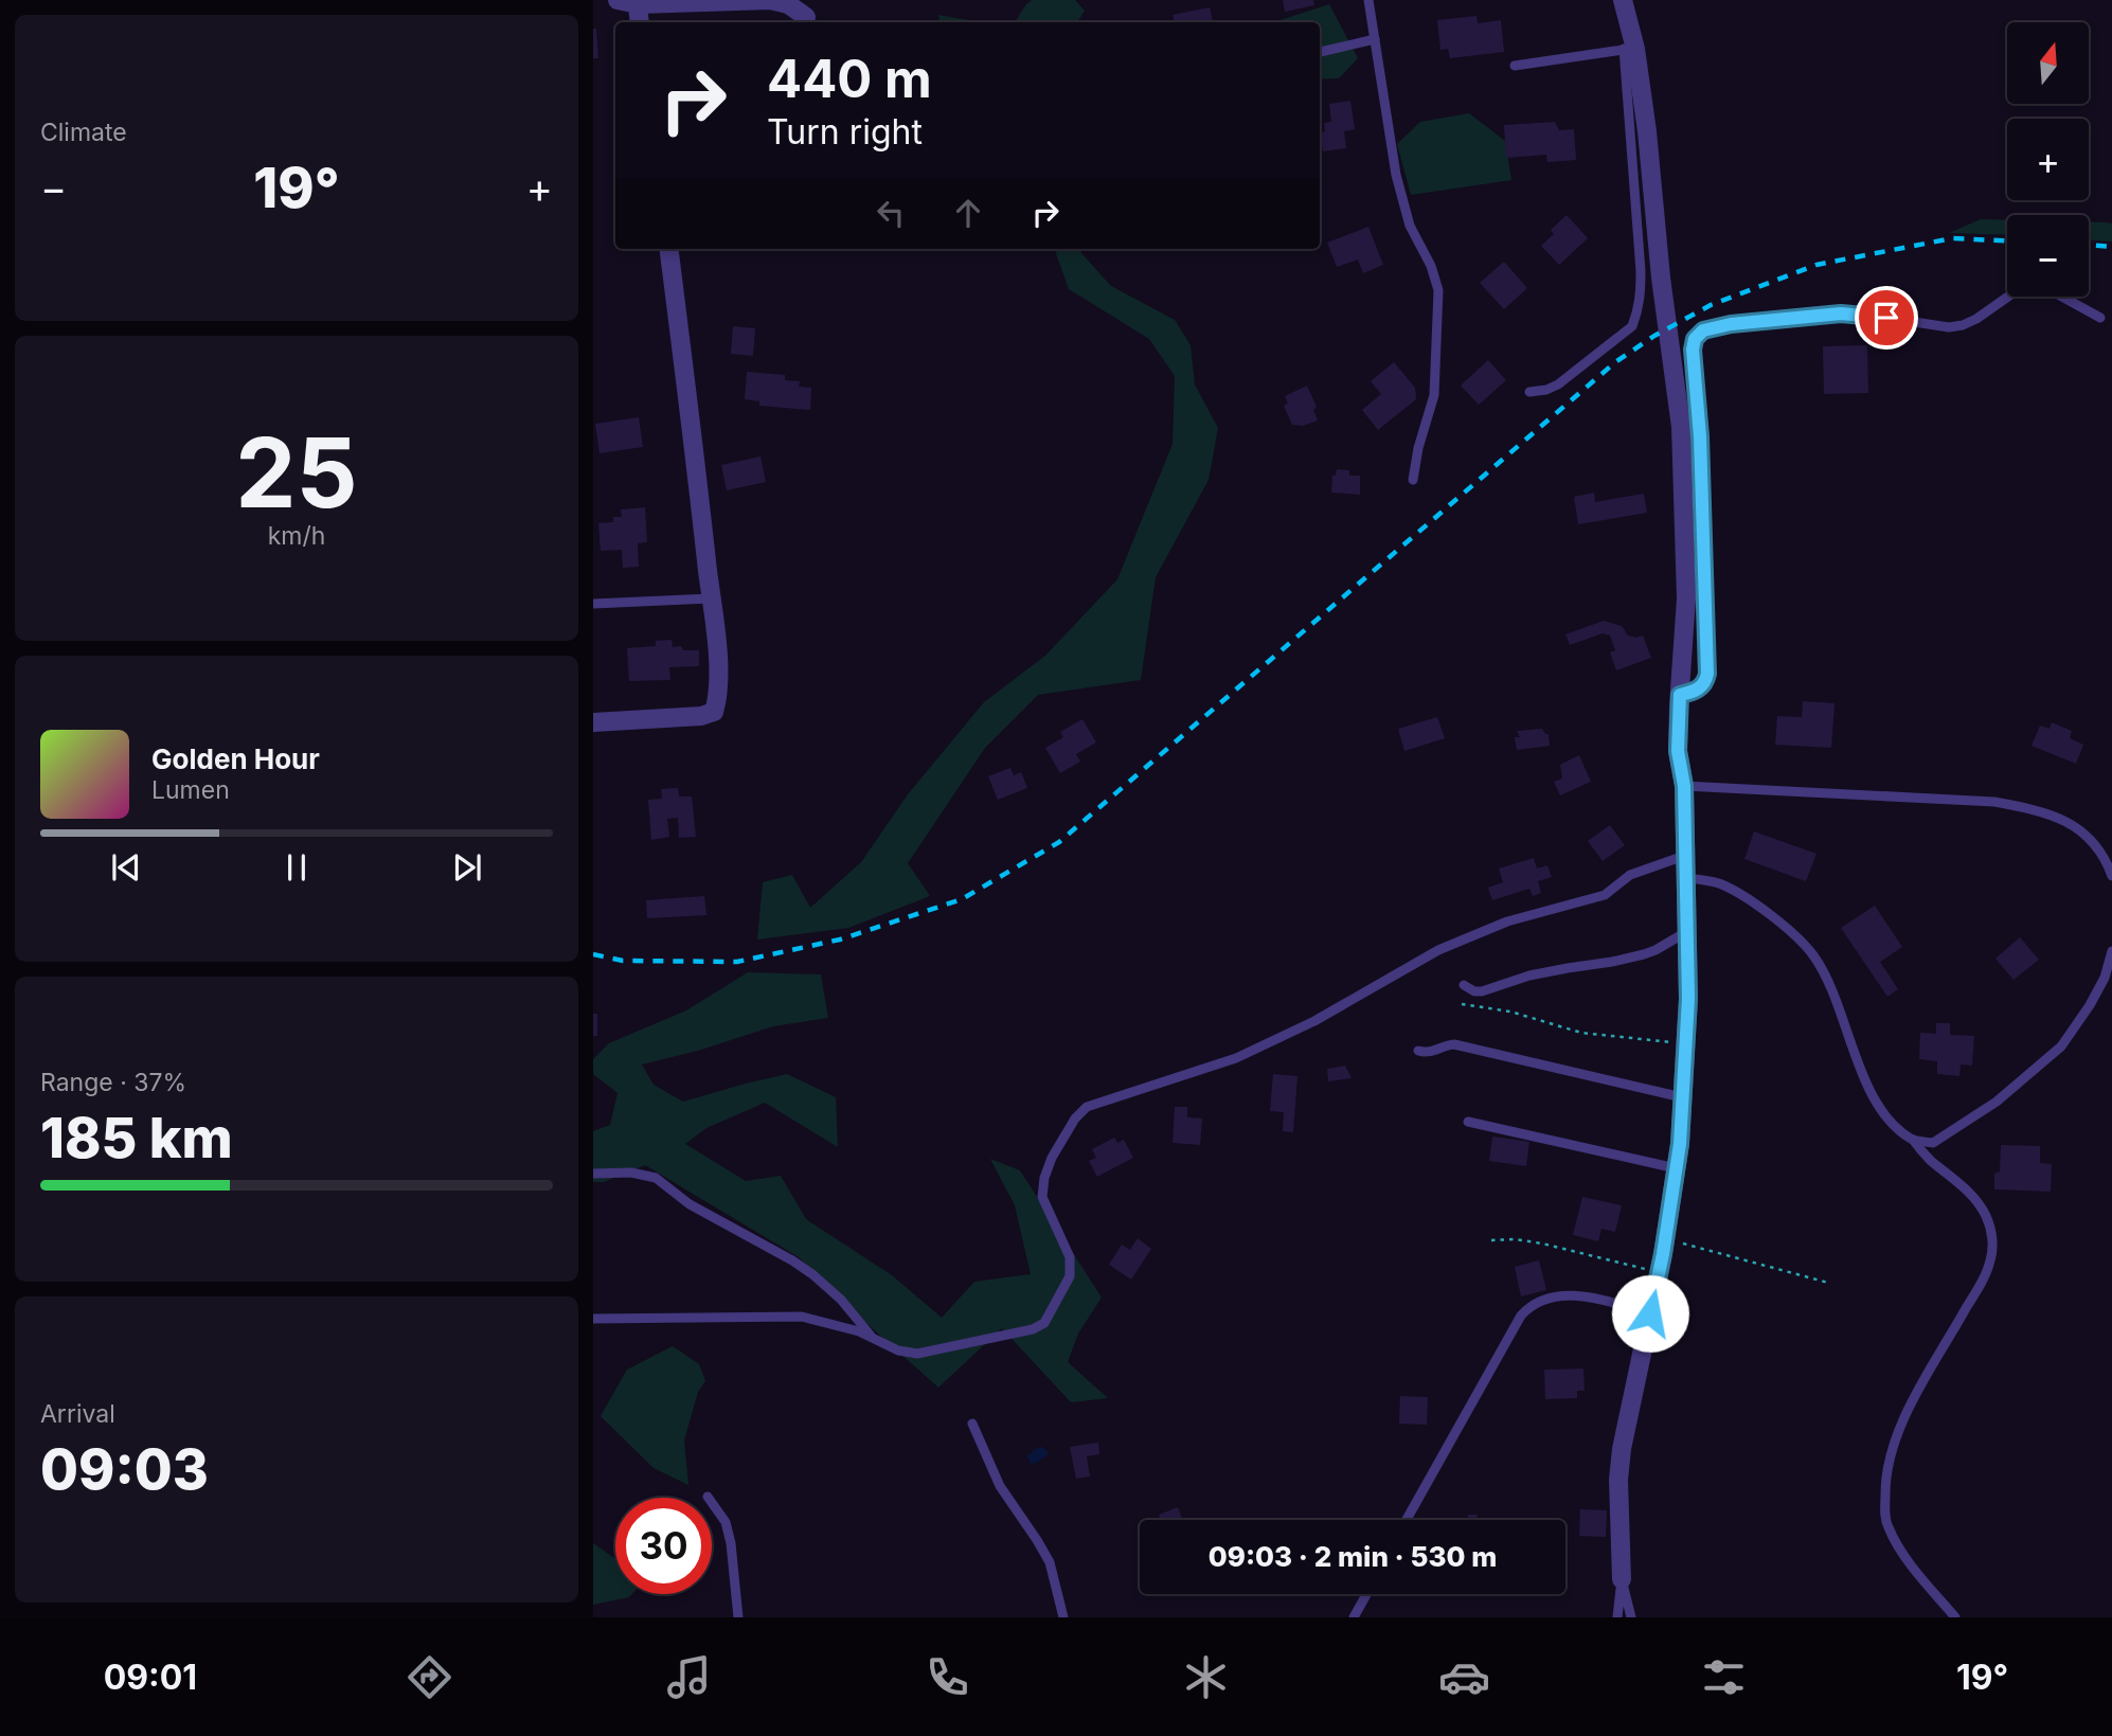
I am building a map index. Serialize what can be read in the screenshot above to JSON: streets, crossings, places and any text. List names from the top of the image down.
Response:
{
  "north": "top",
  "page": {
    "tile": [
      "Climate",
      ["25", "km/h"],
      ["Range · 37%", "185 km"],
      ["Arrival", "09:03"]
    ],
    "map_buttons": ["+", "−"],
    "turn": ["440 m", "Turn right"],
    "heat": ["−", "19°", "+"],
    "song": ["Golden Hour", "Lumen"],
    "limit": "30",
    "trip": "09:03 · 2 min · 530 m",
    "tabs": ["09:01", "19°"]
  }
}
